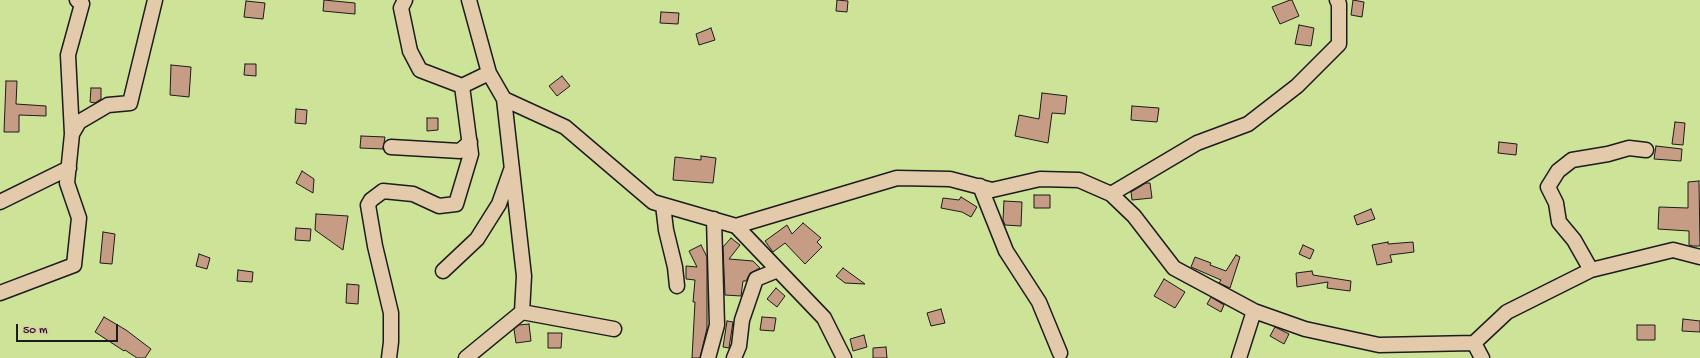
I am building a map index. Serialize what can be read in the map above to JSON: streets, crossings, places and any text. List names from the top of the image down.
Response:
{
  "scale_bar": "50 m"
}
